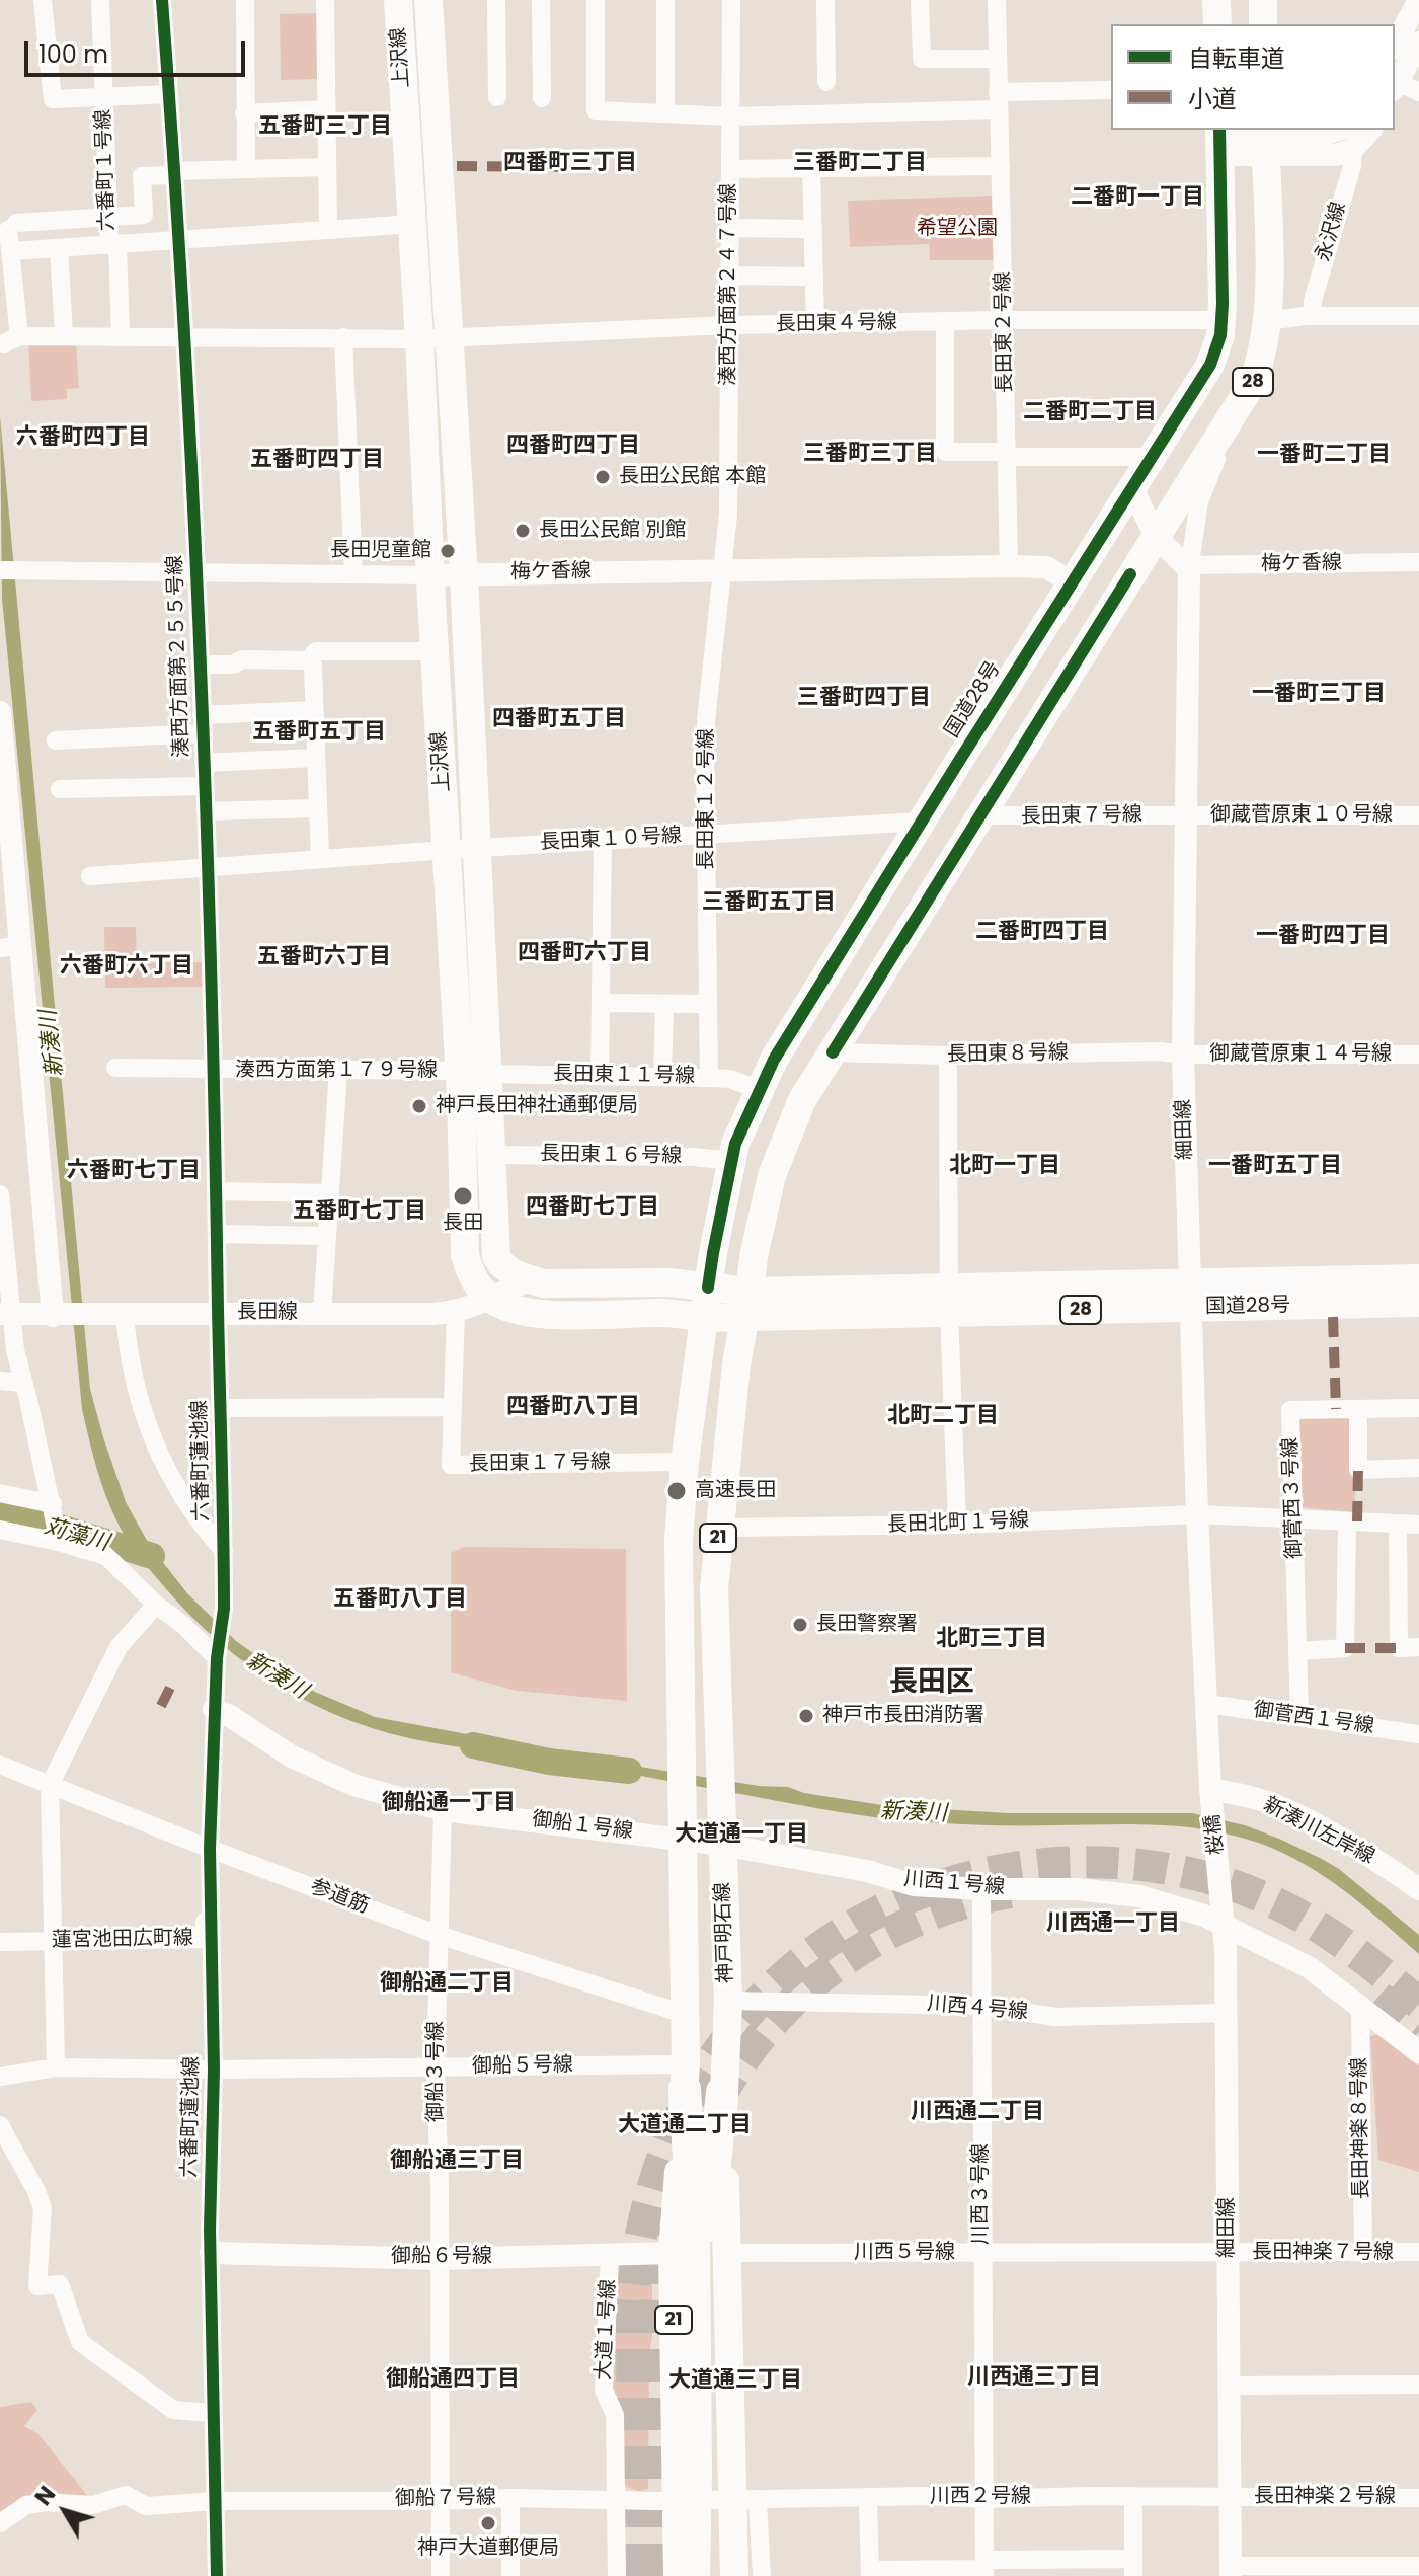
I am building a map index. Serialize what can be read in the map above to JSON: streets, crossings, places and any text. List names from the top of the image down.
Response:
{
  "streets": {
    "main road": [
      "上沢線",
      "28",
      "国道28号",
      "21",
      "神戸明石線"
    ],
    "street": [
      "六番町１号線",
      "永沢線",
      "湊西方面第２４７号線",
      "長田東４号線",
      "長田東２号線",
      "梅ケ香線",
      "湊西方面第２５５号線",
      "長田東１２号線",
      "御蔵菅原東１０号線",
      "長田東７号線",
      "長田東１０号線",
      "長田東８号線",
      "御蔵菅原東１４号線",
      "湊西方面第１７９号線",
      "長田東１１号線",
      "細田線",
      "長田東１６号線",
      "長田線",
      "六番町蓮池線",
      "長田東１７号線",
      "御菅西３号線",
      "長田北町１号線",
      "御菅西１号線",
      "御船１号線",
      "新湊川左岸線",
      "桜橋",
      "川西１号線",
      "参道筋",
      "蓮宮池田広町線",
      "川西４号線",
      "御船５号線",
      "御船３号線",
      "長田神楽８号線",
      "川西３号線",
      "川西５号線",
      "長田神楽７号線",
      "御船６号線",
      "大道１号線",
      "川西２号線",
      "長田神楽２号線",
      "御船７号線"
    ]
  },
  "crossings": [
    ["上沢線", "長田東４号線"],
    ["上沢線", "梅ケ香線"],
    ["上沢線", "長田東１０号線"],
    ["上沢線", "湊西方面第１７９号線"],
    ["上沢線", "長田東１１号線"],
    ["上沢線", "長田東１６号線"],
    ["上沢線", "長田線"],
    ["六番町１号線", "長田東４号線"],
    ["湊西方面第２４７号線", "長田東４号線"],
    ["湊西方面第２４７号線", "梅ケ香線"],
    ["湊西方面第２４７号線", "長田東１２号線"],
    ["長田東４号線", "長田東２号線"],
    ["長田東４号線", "湊西方面第２５５号線"],
    ["長田東４号線", "国道28号"],
    ["長田東２号線", "梅ケ香線"],
    ["28", "国道28号"],
    ["28", "長田東７号線"],
    ["28", "長田東８号線"],
    ["28", "神戸明石線"],
    ["梅ケ香線", "湊西方面第２５５号線"],
    ["梅ケ香線", "国道28号"],
    ["梅ケ香線", "長田東１２号線"],
    ["梅ケ香線", "細田線"],
    ["湊西方面第２５５号線", "長田東１０号線"],
    ["湊西方面第２５５号線", "湊西方面第１７９号線"],
    ["湊西方面第２５５号線", "長田線"],
    ["湊西方面第２５５号線", "六番町蓮池線"],
    ["国道28号", "長田東１０号線"],
    ["国道28号", "長田東１１号線"],
    ["国道28号", "細田線"],
    ["国道28号", "長田東１６号線"],
    ["国道28号", "神戸明石線"],
    ["長田東１２号線", "長田東１０号線"],
    ["長田東１２号線", "長田東１１号線"],
    ["御蔵菅原東１０号線", "長田東７号線"],
    ["御蔵菅原東１０号線", "細田線"],
    ["長田東７号線", "細田線"],
    ["長田東８号線", "御蔵菅原東１４号線"],
    ["長田東８号線", "細田線"],
    ["御蔵菅原東１４号線", "細田線"],
    ["湊西方面第１７９号線", "長田東１１号線"],
    ["細田線", "長田北町１号線"],
    ["細田線", "御菅西１号線"],
    ["細田線", "新湊川左岸線"],
    ["細田線", "桜橋"],
    ["細田線", "川西１号線"],
    ["細田線", "川西４号線"],
    ["細田線", "川西５号線"],
    ["細田線", "長田神楽７号線"],
    ["細田線", "川西２号線"],
    ["細田線", "長田神楽２号線"],
    ["長田線", "六番町蓮池線"],
    ["長田線", "長田東１７号線"],
    ["六番町蓮池線", "御船１号線"],
    ["六番町蓮池線", "参道筋"],
    ["六番町蓮池線", "蓮宮池田広町線"],
    ["六番町蓮池線", "御船５号線"],
    ["六番町蓮池線", "御船６号線"],
    ["六番町蓮池線", "御船７号線"],
    ["長田東１７号線", "神戸明石線"],
    ["御菅西３号線", "長田北町１号線"],
    ["御菅西３号線", "御菅西１号線"],
    ["長田北町１号線", "神戸明石線"],
    ["御船１号線", "川西１号線"],
    ["御船１号線", "神戸明石線"],
    ["御船１号線", "御船３号線"],
    ["新湊川左岸線", "桜橋"],
    ["川西１号線", "神戸明石線"],
    ["川西１号線", "長田神楽８号線"],
    ["川西１号線", "川西３号線"],
    ["参道筋", "神戸明石線"],
    ["参道筋", "蓮宮池田広町線"],
    ["参道筋", "御船３号線"],
    ["神戸明石線", "川西４号線"],
    ["神戸明石線", "御船５号線"],
    ["神戸明石線", "川西５号線"],
    ["神戸明石線", "御船６号線"],
    ["神戸明石線", "川西２号線"],
    ["神戸明石線", "御船７号線"],
    ["川西４号線", "川西３号線"],
    ["御船５号線", "御船３号線"],
    ["御船３号線", "御船６号線"],
    ["御船３号線", "御船７号線"],
    ["長田神楽８号線", "長田神楽７号線"],
    ["川西３号線", "川西５号線"],
    ["川西３号線", "川西２号線"],
    ["川西５号線", "長田神楽７号線"],
    ["御船６号線", "大道１号線"],
    ["大道１号線", "御船７号線"],
    ["川西２号線", "長田神楽２号線"],
    ["川西２号線", "御船７号線"]
  ],
  "districts": [
    "五番町三丁目",
    "四番町三丁目",
    "三番町二丁目",
    "二番町一丁目",
    "二番町二丁目",
    "六番町四丁目",
    "四番町四丁目",
    "三番町三丁目",
    "一番町二丁目",
    "五番町四丁目",
    "一番町三丁目",
    "三番町四丁目",
    "四番町五丁目",
    "五番町五丁目",
    "三番町五丁目",
    "二番町四丁目",
    "一番町四丁目",
    "四番町六丁目",
    "五番町六丁目",
    "六番町六丁目",
    "北町一丁目",
    "一番町五丁目",
    "六番町七丁目",
    "四番町七丁目",
    "五番町七丁目",
    "四番町八丁目",
    "北町二丁目",
    "五番町八丁目",
    "北町三丁目",
    "長田区",
    "御船通一丁目",
    "大道通一丁目",
    "川西通一丁目",
    "御船通二丁目",
    "川西通二丁目",
    "大道通二丁目",
    "御船通三丁目",
    "川西通三丁目",
    "御船通四丁目",
    "大道通三丁目"
  ],
  "water": ["新湊川", "苅藻川"],
  "parks": ["希望公園"],
  "places": [
    "長田公民館 本館",
    "長田公民館 別館",
    "長田児童館",
    "神戸長田神社通郵便局",
    "長田",
    "高速長田",
    "長田警察署",
    "神戸市長田消防署",
    "神戸大道郵便局"
  ],
  "legend": ["自転車道", "小道"],
  "scale_bar": "100 m",
  "north": "top left"
}
